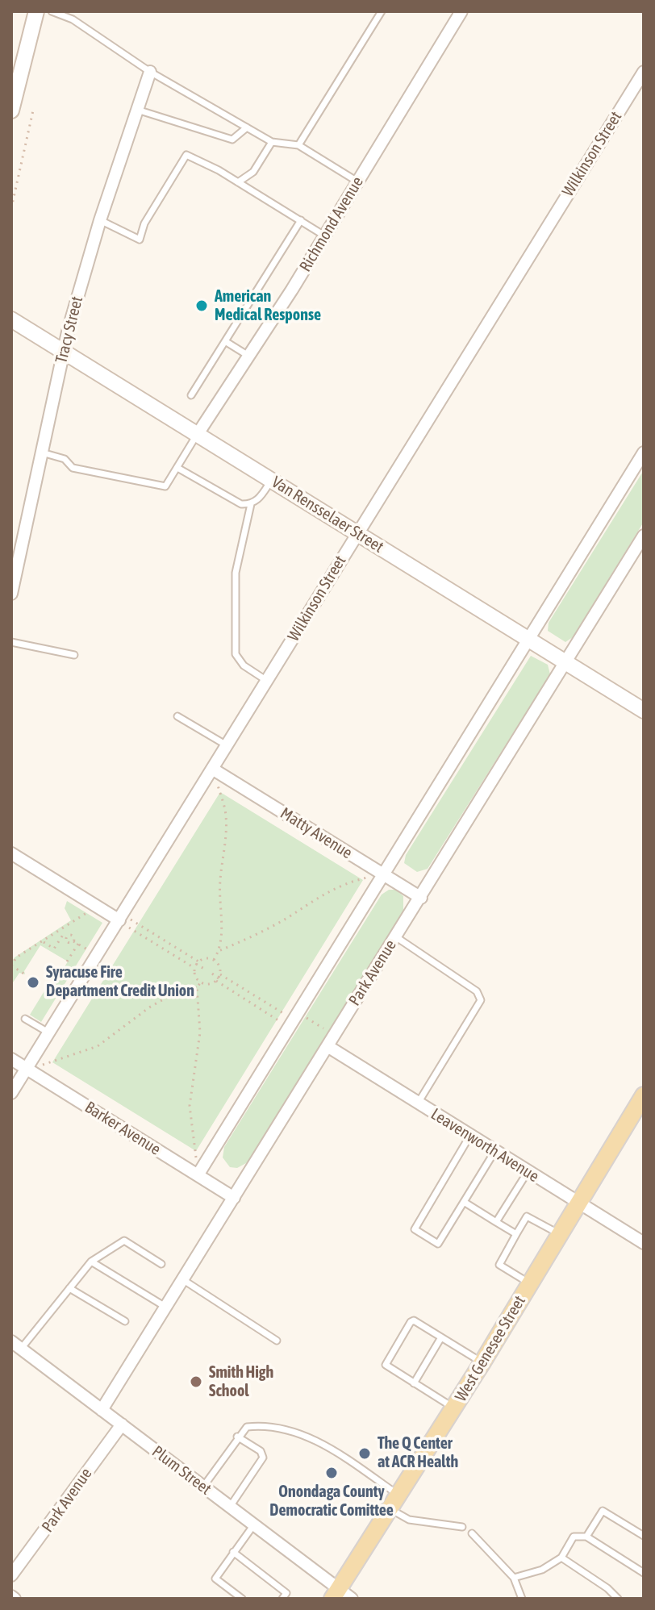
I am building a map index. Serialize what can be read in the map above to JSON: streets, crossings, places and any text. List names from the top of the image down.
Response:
{
  "streets": {
    "main road": ["West Genesee Street"],
    "street": [
      "Wilkinson Street",
      "Richmond Avenue",
      "Tracy Street",
      "Van Rensselaer Street",
      "Matty Avenue",
      "Park Avenue",
      "Barker Avenue",
      "Leavenworth Avenue",
      "Plum Street"
    ]
  },
  "crossings": [
    ["Wilkinson Street", "Van Rensselaer Street"],
    ["Wilkinson Street", "Matty Avenue"],
    ["Wilkinson Street", "Barker Avenue"],
    ["Richmond Avenue", "Van Rensselaer Street"],
    ["Tracy Street", "Van Rensselaer Street"],
    ["Van Rensselaer Street", "Park Avenue"],
    ["Matty Avenue", "Park Avenue"],
    ["Park Avenue", "Barker Avenue"],
    ["Park Avenue", "Leavenworth Avenue"],
    ["Park Avenue", "Plum Street"],
    ["Leavenworth Avenue", "West Genesee Street"],
    ["West Genesee Street", "Plum Street"]
  ],
  "places": [
    "American Medical Response",
    "Syracuse Fire Department Credit Union",
    "Smith High School",
    "The Q Center at ACR Health",
    "Onondaga County Democratic Comittee"
  ]
}
